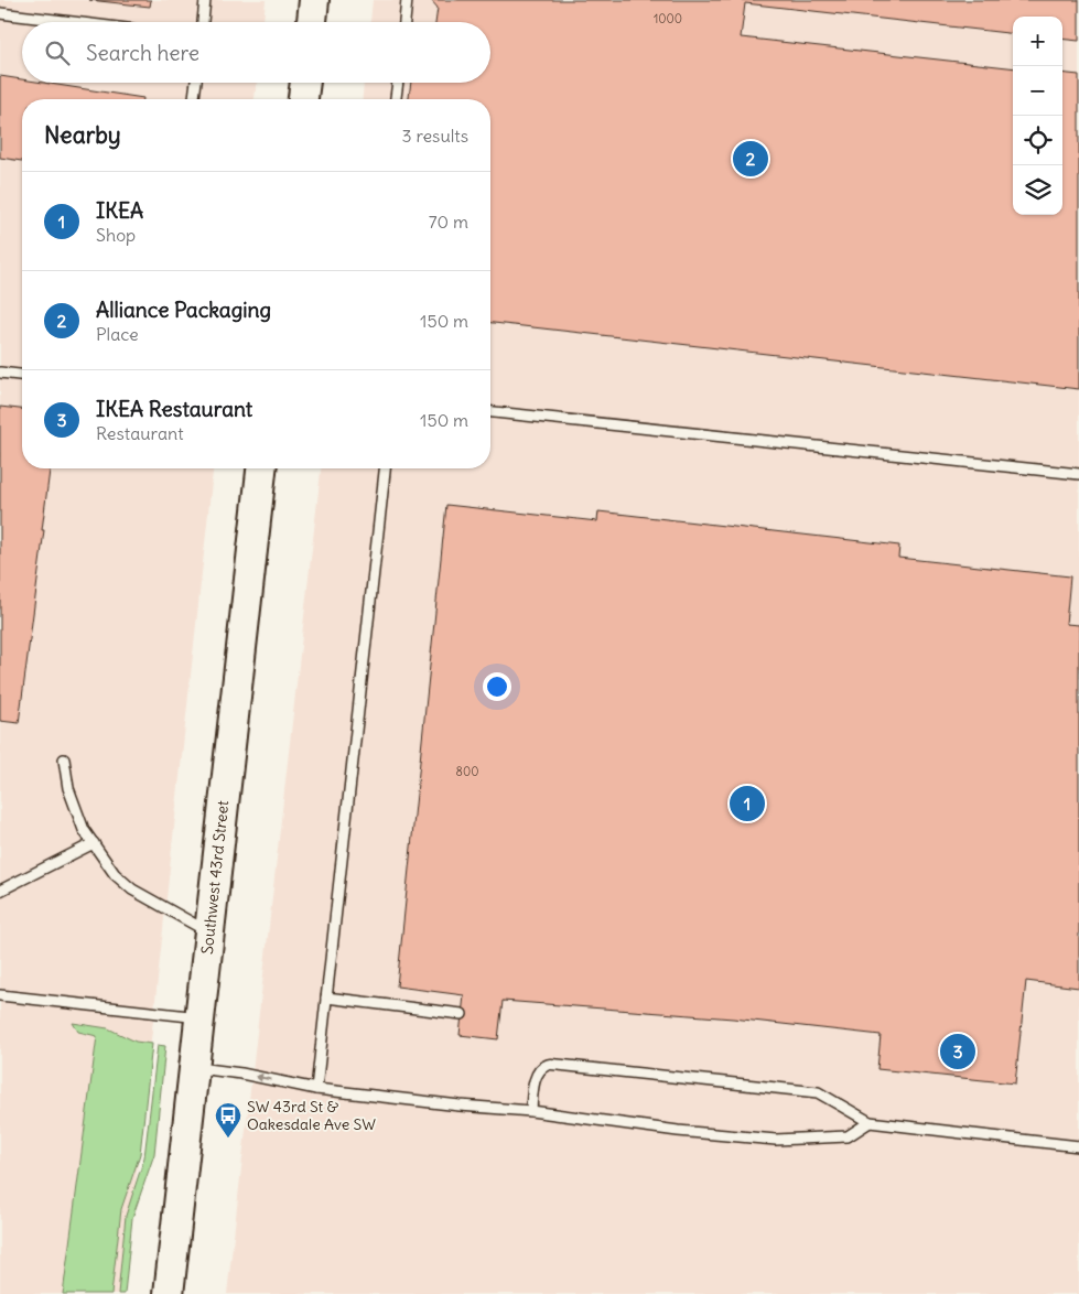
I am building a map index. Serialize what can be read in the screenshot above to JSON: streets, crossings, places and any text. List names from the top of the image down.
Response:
{
  "streets": {
    "main road": ["Southwest 43rd Street"]
  },
  "places": {
    "bus stop": ["SW 43rd St & Oakesdale Ave SW"]
  },
  "house_numbers": ["1000", "800"],
  "page": {
    "map_buttons": ["+", "−"],
    "search": "Search here",
    "heading": ["Nearby", "3 results"],
    "pins": ["2", "1", "3"],
    "list": [
      {
        "mark": "1",
        "name": "IKEA",
        "note": "Shop",
        "value": "70 m"
      },
      {
        "mark": "2",
        "name": "Alliance Packaging",
        "note": "Place",
        "value": "150 m"
      },
      {
        "mark": "3",
        "name": "IKEA Restaurant",
        "note": "Restaurant",
        "value": "150 m"
      }
    ]
  }
}
